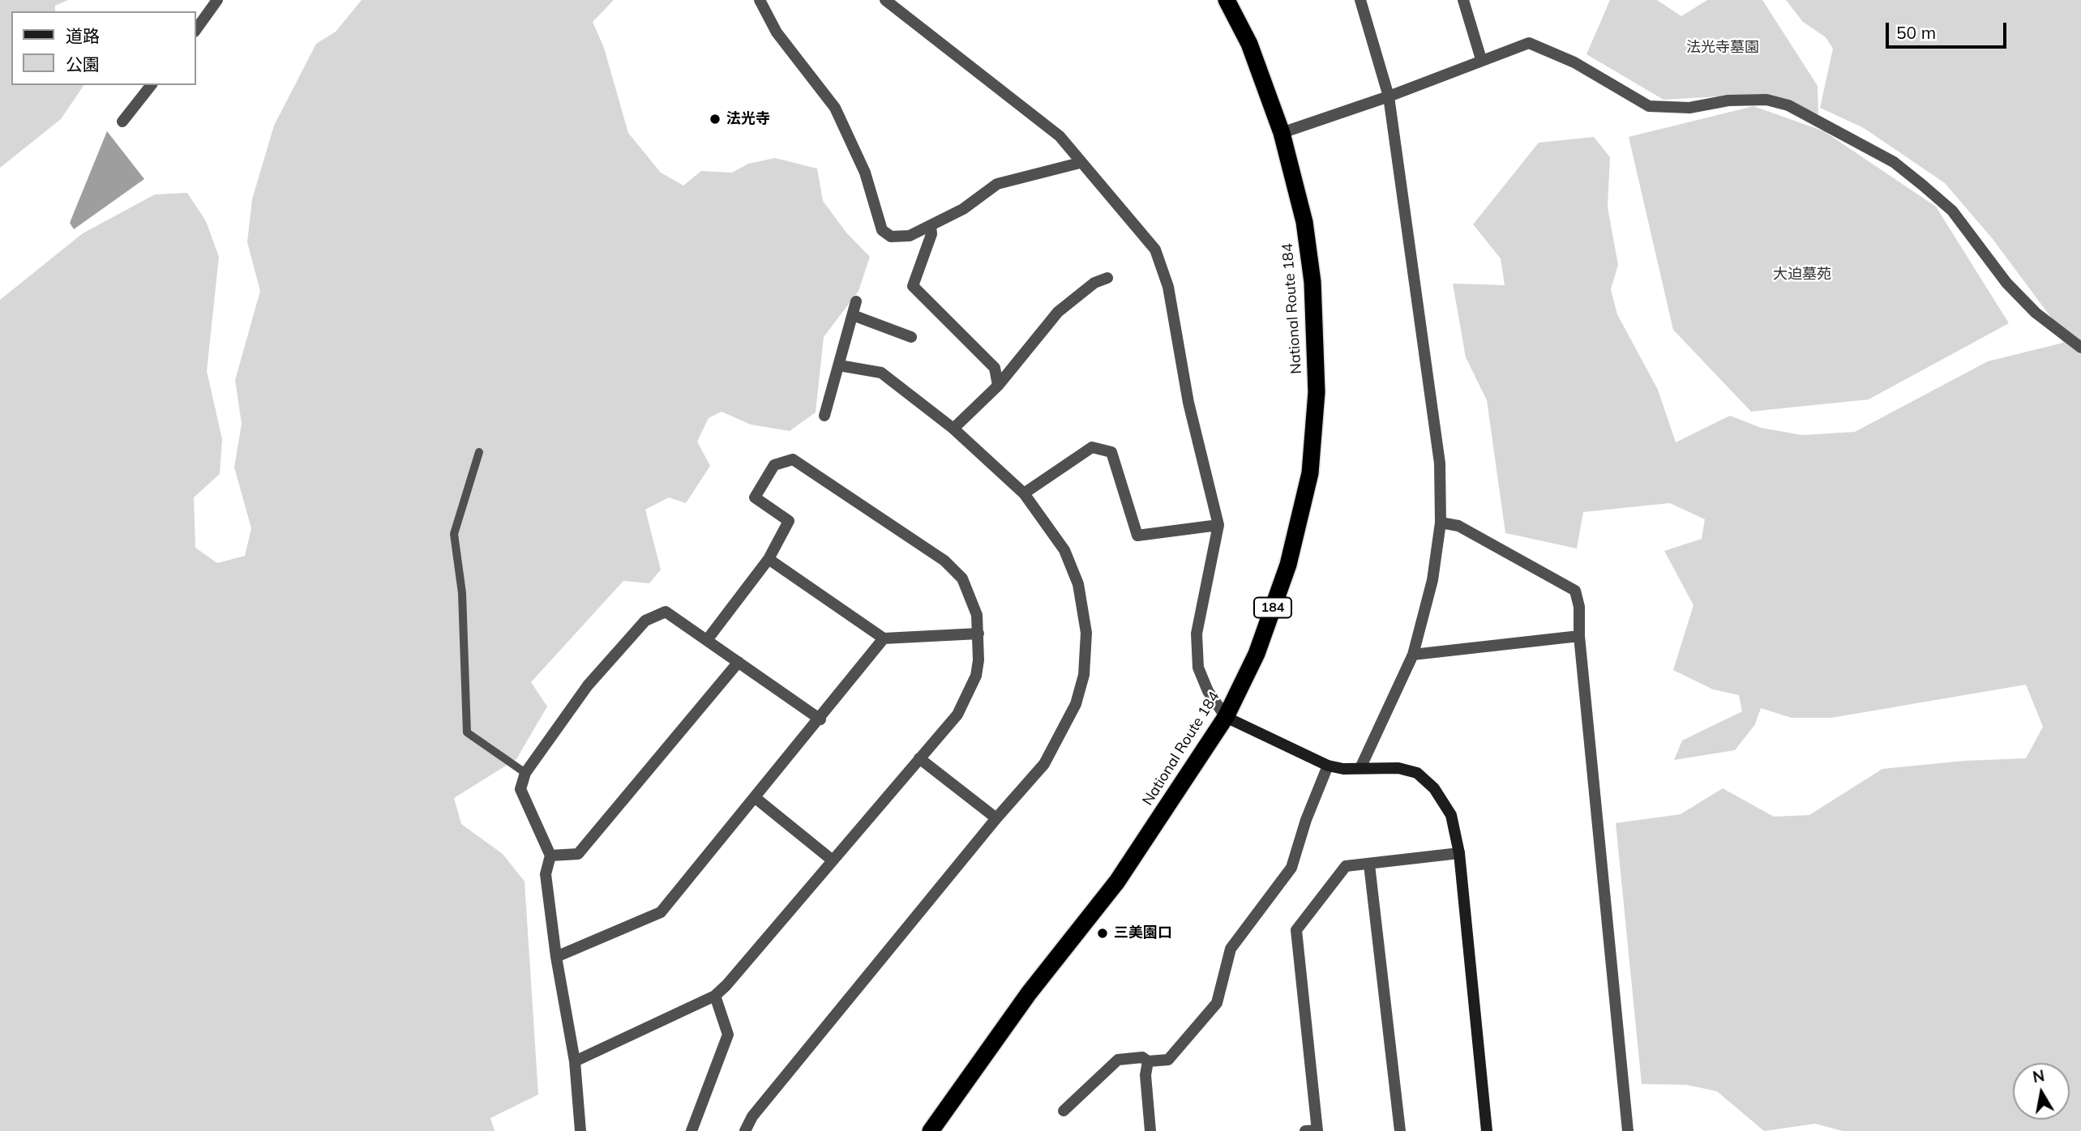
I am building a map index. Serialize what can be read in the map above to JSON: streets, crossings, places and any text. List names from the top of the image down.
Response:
{
  "streets": {
    "highway": ["National Route 184", "184"]
  },
  "parks": ["法光寺墓園", "大迫墓苑"],
  "places": ["法光寺", "三美園口"],
  "legend": ["道路", "公園"],
  "scale_bar": "50 m",
  "north": "top"
}
